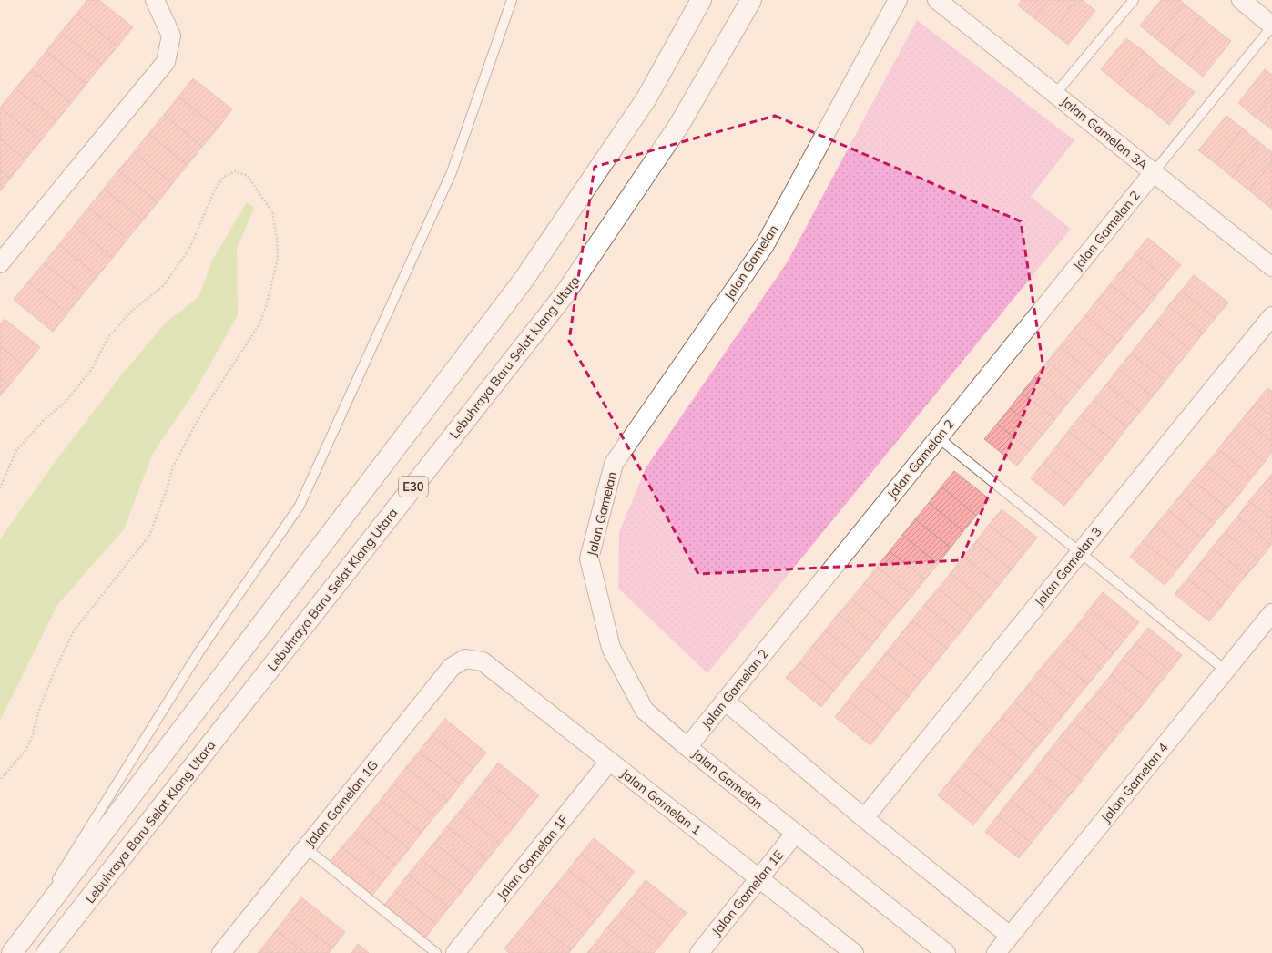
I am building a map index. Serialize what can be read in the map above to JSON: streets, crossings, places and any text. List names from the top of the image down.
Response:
{
  "streets": {
    "highway": ["Lebuhraya Baru Selat Klang Utara", "E30"],
    "street": [
      "Jalan Gamelan 3A",
      "Jalan Gamelan 2",
      "Jalan Gamelan",
      "Jalan Gamelan 3",
      "Jalan Gamelan 4",
      "Jalan Gamelan 1",
      "Jalan Gamelan 1G",
      "Jalan Gamelan 1F",
      "Jalan Gamelan 1E"
    ]
  },
  "crossings": [
    ["Jalan Gamelan 3A", "Jalan Gamelan 2"],
    ["Jalan Gamelan 2", "Jalan Gamelan"],
    ["Jalan Gamelan", "Jalan Gamelan 1E"],
    ["Jalan Gamelan 1", "Jalan Gamelan 1G"],
    ["Jalan Gamelan 1", "Jalan Gamelan 1F"],
    ["Jalan Gamelan 1", "Jalan Gamelan 1E"]
  ]
}
